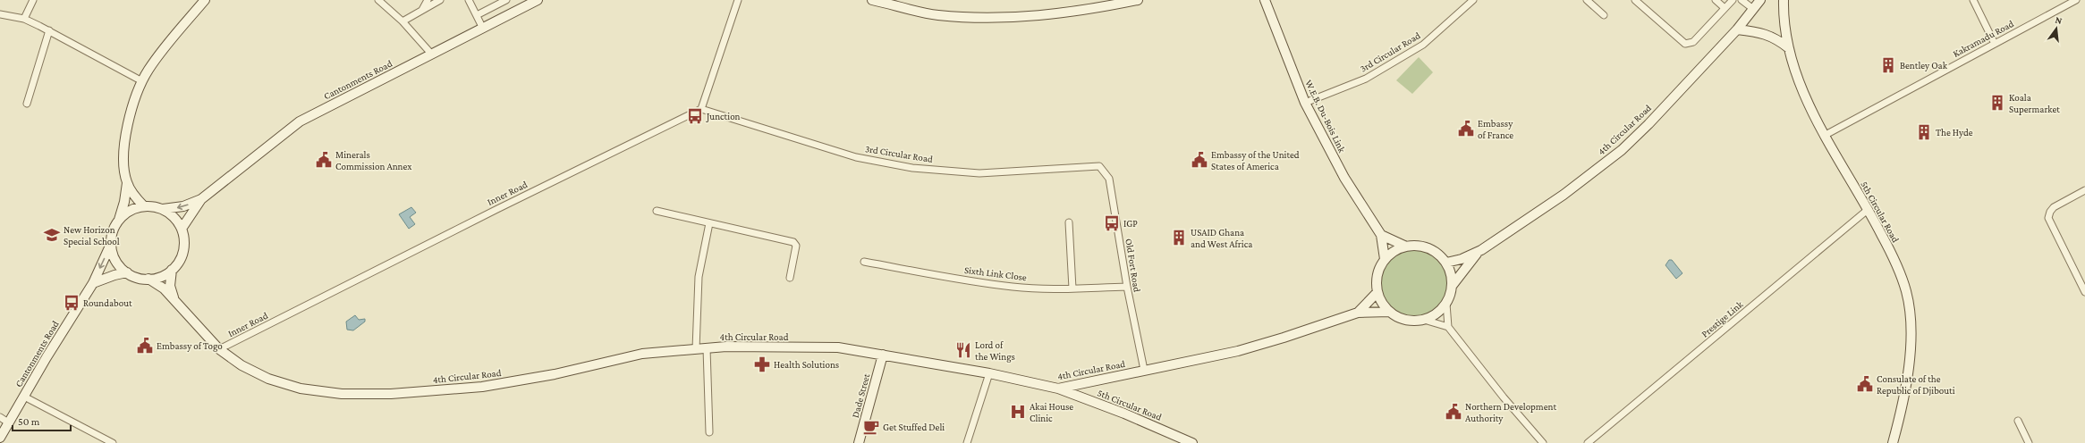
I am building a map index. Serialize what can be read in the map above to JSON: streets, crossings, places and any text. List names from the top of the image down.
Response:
{
  "streets": {
    "street": [
      "Kakramadu Road",
      "3rd Circular Road",
      "Cantonments Road",
      "W.E.B. Du-Bois Link",
      "4th Circular Road",
      "Inner Road",
      "5th Circular Road",
      "Old Fort Road",
      "Sixth Link Close",
      "Prestige Link",
      "Dade Street"
    ]
  },
  "crossings": [
    ["Kakramadu Road", "5th Circular Road"],
    ["3rd Circular Road", "W.E.B. Du-Bois Link"],
    ["3rd Circular Road", "Inner Road"],
    ["3rd Circular Road", "Old Fort Road"],
    ["Cantonments Road", "4th Circular Road"],
    ["W.E.B. Du-Bois Link", "4th Circular Road"],
    ["4th Circular Road", "Inner Road"],
    ["4th Circular Road", "5th Circular Road"],
    ["4th Circular Road", "Old Fort Road"],
    ["4th Circular Road", "Dade Street"],
    ["5th Circular Road", "Prestige Link"],
    ["Old Fort Road", "Sixth Link Close"]
  ],
  "places": {
    "building": [
      "Bentley Oak",
      "Koala Supermarket",
      "The Hyde",
      "USAID Ghana and West Africa"
    ],
    "bus stop": ["Junction", "IGP", "Roundabout"],
    "public building": [
      "Embassy of France",
      "Minerals Commission Annex",
      "Embassy of the United States of America",
      "Embassy of Togo",
      "Consulate of the Republic of Djibouti",
      "Northern Development Authority"
    ],
    "school or university": ["New Horizon Special School"],
    "restaurant": ["Lord of the Wings"],
    "pharmacy": ["Health Solutions"],
    "hospital": ["Akai House Clinic"],
    "cafe": ["Get Stuffed Deli"]
  },
  "scale_bar": "50 m",
  "north": "top"
}
